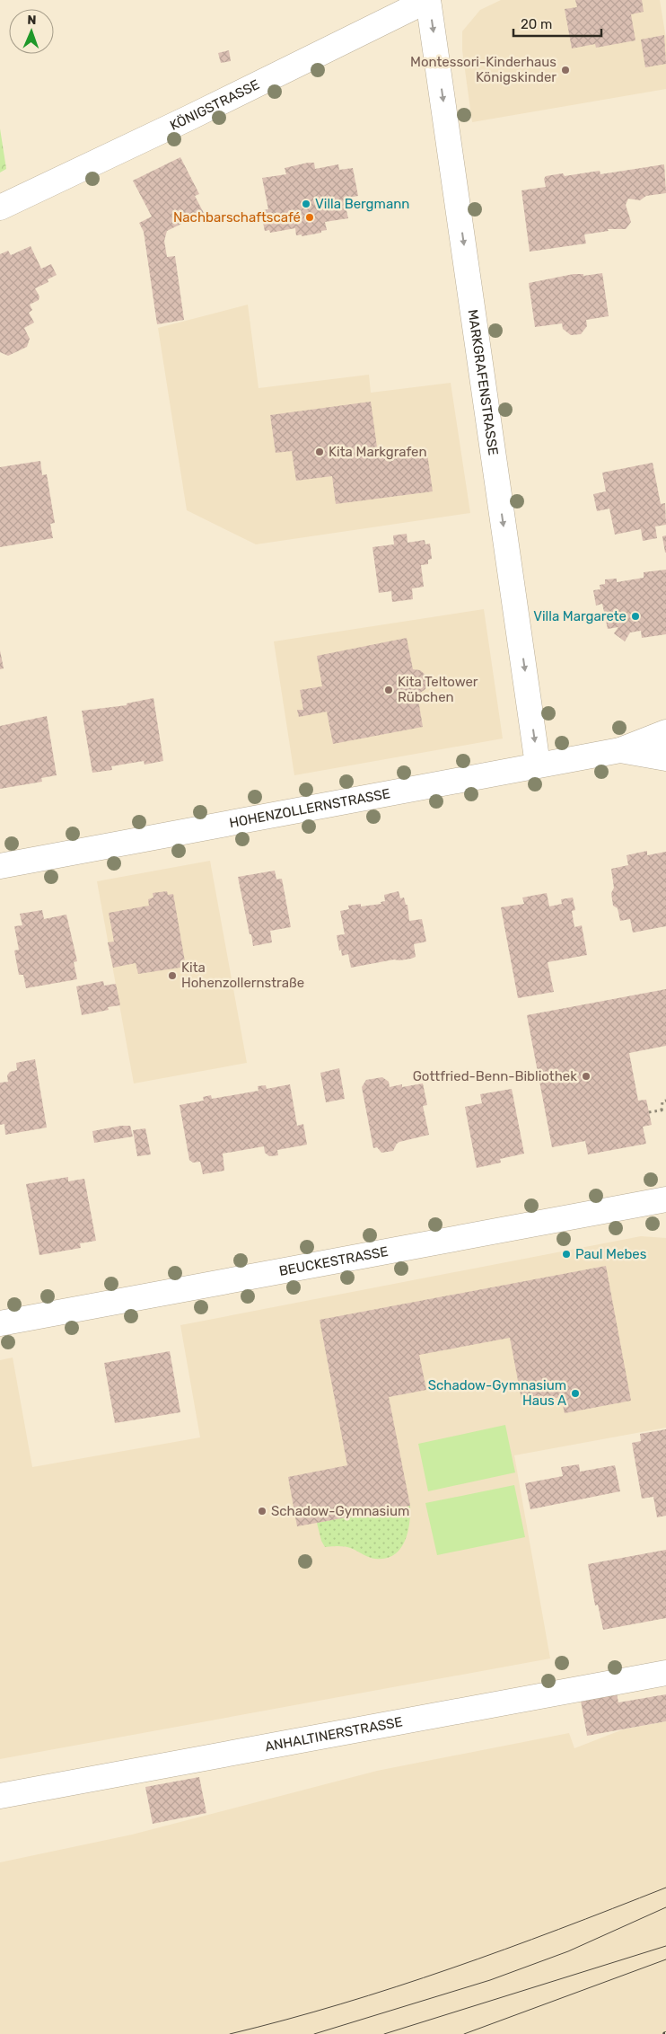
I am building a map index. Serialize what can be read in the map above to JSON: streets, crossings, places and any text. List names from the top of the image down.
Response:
{
  "streets": {
    "street": [
      "KÖNIGSTRASSE",
      "MARKGRAFENSTRASSE",
      "HOHENZOLLERNSTRASSE",
      "BEUCKESTRASSE",
      "ANHALTINERSTRASSE"
    ]
  },
  "crossings": [
    ["KÖNIGSTRASSE", "MARKGRAFENSTRASSE"],
    ["MARKGRAFENSTRASSE", "HOHENZOLLERNSTRASSE"]
  ],
  "one_way": ["MARKGRAFENSTRASSE"],
  "places": [
    "Montessori-Kinderhaus Königskinder",
    "Villa Bergmann",
    "Nachbarschaftscafé",
    "Kita Markgrafen",
    "Villa Margarete",
    "Kita Teltower Rübchen",
    "Kita Hohenzollernstraße",
    "Gottfried-Benn-Bibliothek",
    "Paul Mebes",
    "Schadow-Gymnasium Haus A",
    "Schadow-Gymnasium"
  ],
  "scale_bar": "20 m",
  "north": "top"
}
